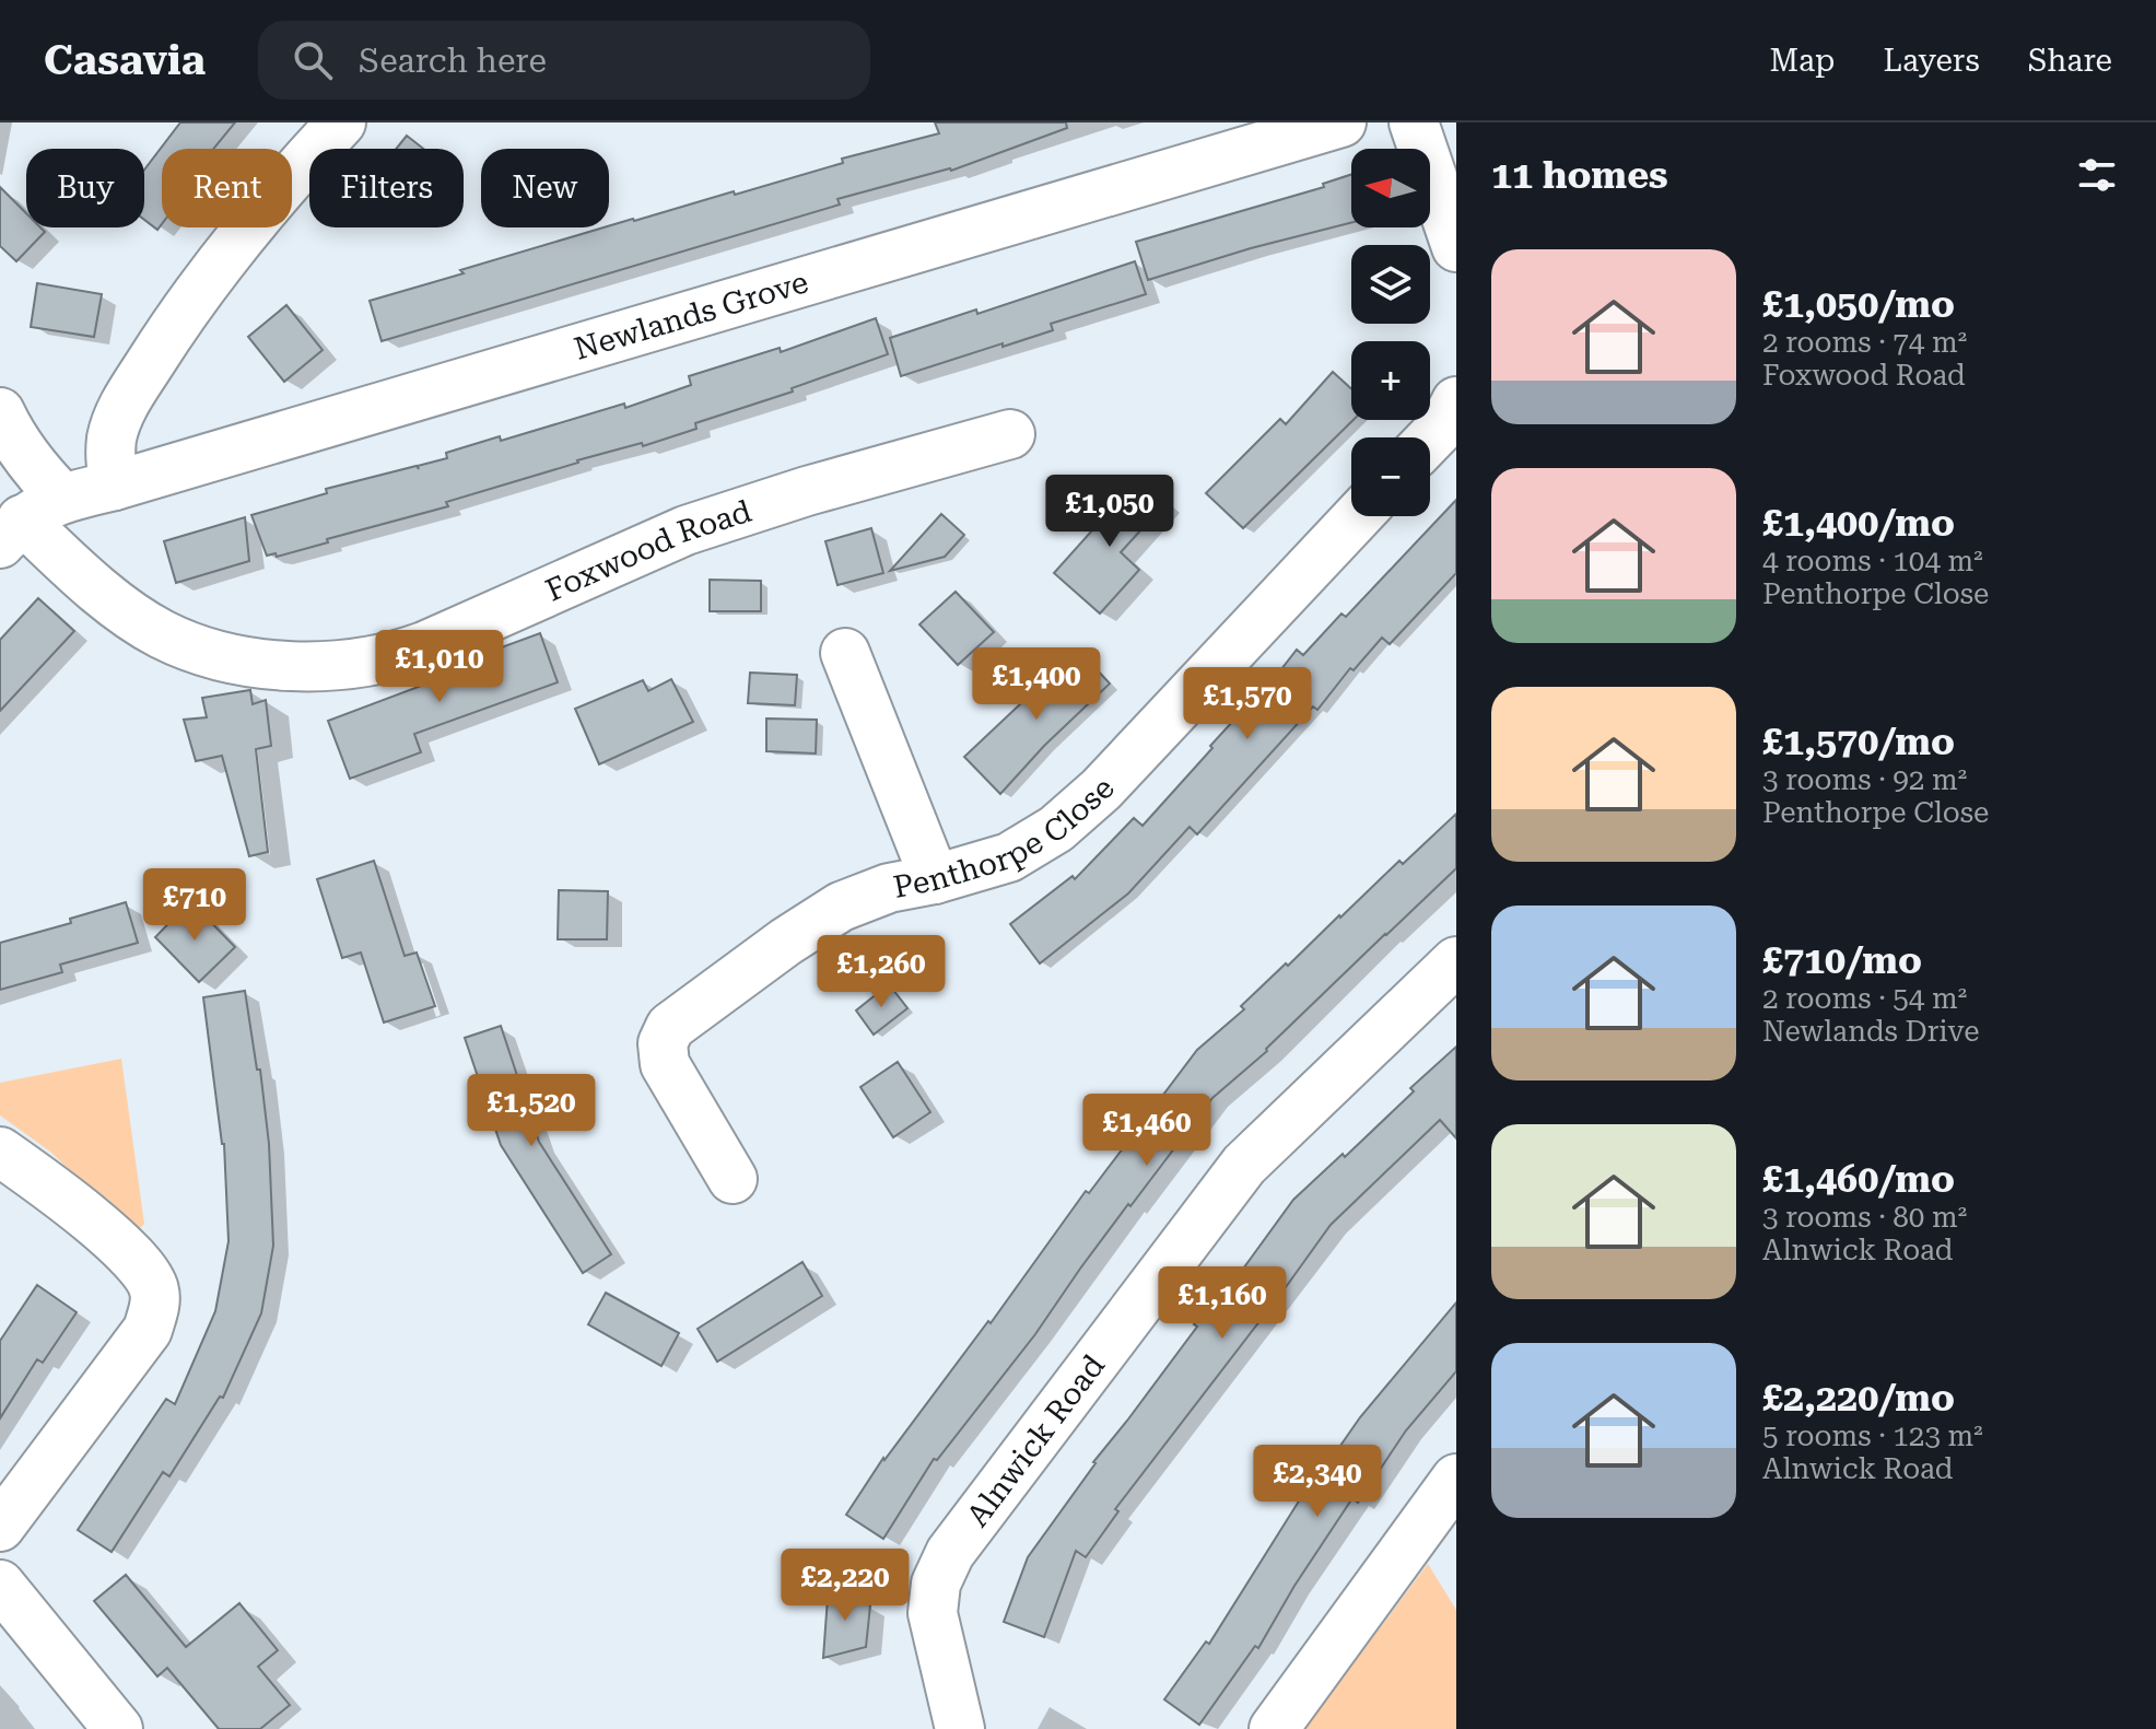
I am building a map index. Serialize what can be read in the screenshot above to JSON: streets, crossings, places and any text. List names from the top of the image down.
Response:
{
  "streets": {
    "street": [
      "Newlands Grove",
      "Foxwood Road",
      "Penthorpe Close",
      "Alnwick Road"
    ]
  },
  "crossings": [
    ["Newlands Grove", "Foxwood Road"]
  ],
  "north": "left",
  "page": {
    "header": "Casavia",
    "search": "Search here",
    "nav": ["Map", "Layers", "Share"],
    "heading": "11 homes",
    "map_buttons": ["+", "−"],
    "chip": [
      "Buy",
      "Rent",
      "Filters",
      "New"
    ],
    "list": [
      {
        "name": "£1,050/mo",
        "note": "2 rooms · 74 m² · Foxwood Road"
      },
      {
        "name": "£1,400/mo",
        "note": "4 rooms · 104 m² · Penthorpe Close"
      },
      {
        "name": "£1,570/mo",
        "note": "3 rooms · 92 m² · Penthorpe Close"
      },
      {
        "name": "£710/mo",
        "note": "2 rooms · 54 m² · Newlands Drive"
      },
      {
        "name": "£1,460/mo",
        "note": "3 rooms · 80 m² · Alnwick Road"
      },
      {
        "name": "£2,220/mo",
        "note": "5 rooms · 123 m² · Alnwick Road"
      }
    ],
    "price": [
      "£1,050",
      "£1,010",
      "£1,400",
      "£1,570",
      "£710",
      "£1,260",
      "£1,520",
      "£1,460",
      "£1,160",
      "£2,340",
      "£2,220"
    ]
  }
}
